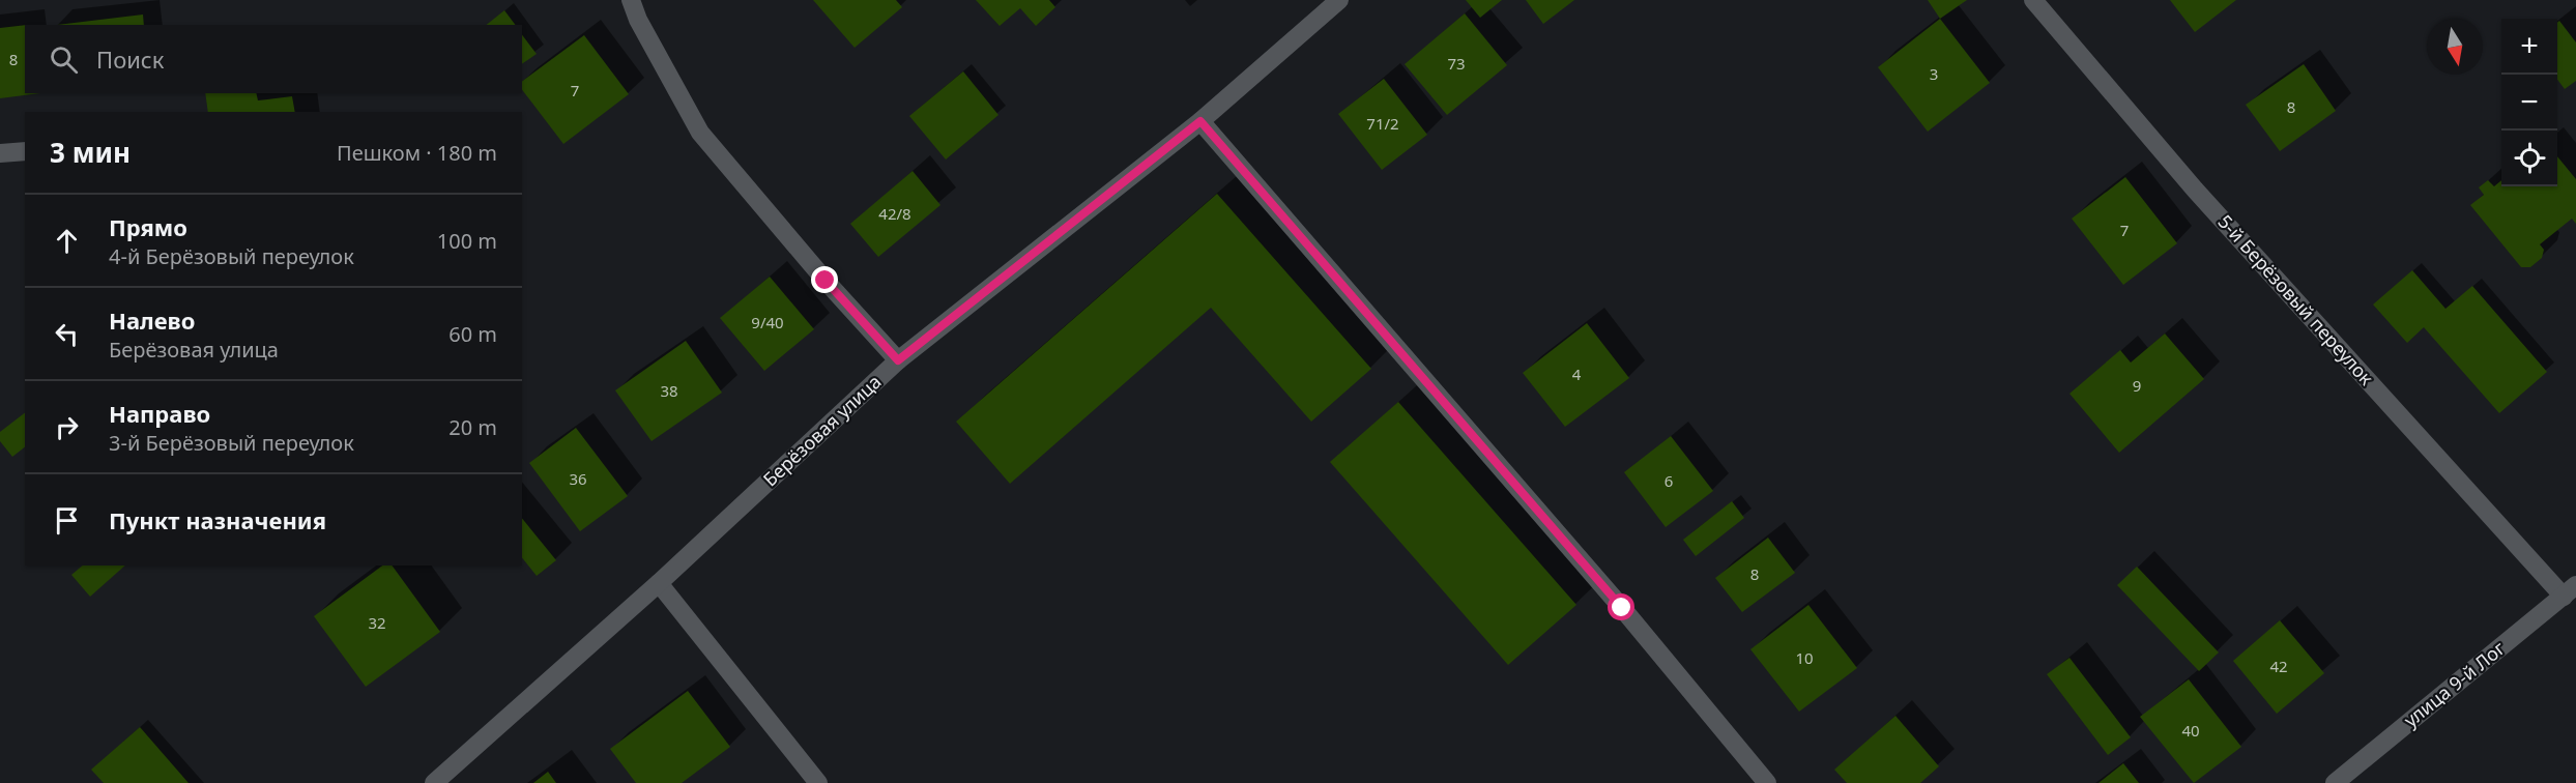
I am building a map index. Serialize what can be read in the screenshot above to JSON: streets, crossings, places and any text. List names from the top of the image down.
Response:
{
  "streets": {
    "street": ["5-й Берёзовый переулок", "Берёзовая улица", "улица 9-й Лог"]
  },
  "crossings": [
    ["5-й Берёзовый переулок", "улица 9-й Лог"]
  ],
  "house_numbers": [
    "8",
    "73",
    "3",
    "7",
    "8",
    "71/2",
    "42/8",
    "7",
    "9/40",
    "4",
    "9",
    "38",
    "36",
    "6",
    "8",
    "32",
    "10",
    "42",
    "40"
  ],
  "north": "bottom",
  "page": {
    "map_buttons": ["+", "−"],
    "search": "Поиск",
    "heading": ["3 мин", "Пешком · 180 m"],
    "list": [
      ["Прямо", "4-й Берёзовый переулок", "100 m"],
      ["Налево", "Берёзовая улица", "60 m"],
      ["Направо", "3-й Берёзовый переулок", "20 m"],
      "Пункт назначения"
    ]
  }
}
